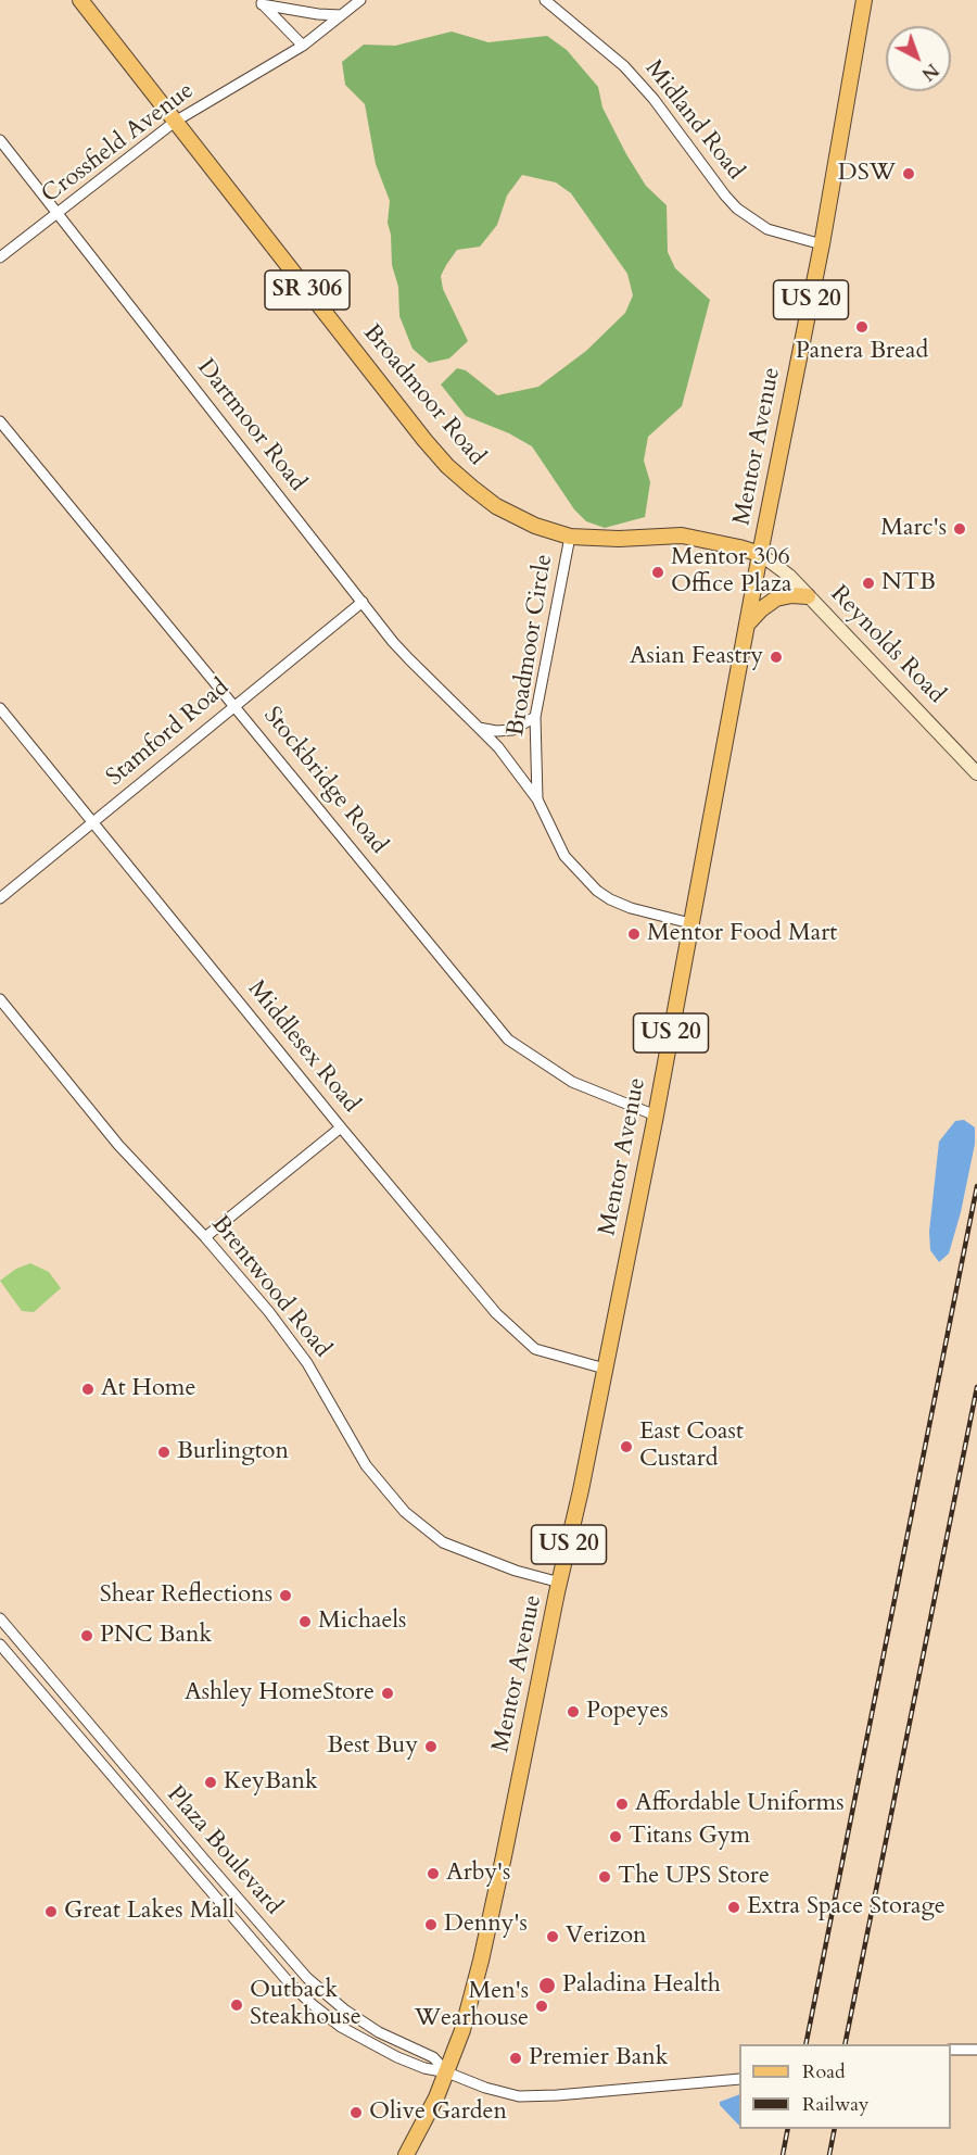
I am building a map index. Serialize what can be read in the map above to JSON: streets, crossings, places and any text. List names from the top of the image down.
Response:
{
  "streets": {
    "main road": [
      "SR 306",
      "US 20",
      "Broadmoor Road",
      "Mentor Avenue",
      "Reynolds Road"
    ],
    "street": [
      "Midland Road",
      "Crossfield Avenue",
      "Dartmoor Road",
      "Broadmoor Circle",
      "Stamford Road",
      "Stockbridge Road",
      "Middlesex Road",
      "Brentwood Road",
      "Plaza Boulevard"
    ]
  },
  "crossings": [
    ["Midland Road", "Mentor Avenue"],
    ["Crossfield Avenue", "Broadmoor Road"],
    ["Crossfield Avenue", "Dartmoor Road"],
    ["Broadmoor Road", "Mentor Avenue"],
    ["Broadmoor Road", "Broadmoor Circle"],
    ["Broadmoor Road", "Reynolds Road"],
    ["Dartmoor Road", "Mentor Avenue"],
    ["Dartmoor Road", "Broadmoor Circle"],
    ["Dartmoor Road", "Stamford Road"],
    ["Mentor Avenue", "Reynolds Road"],
    ["Mentor Avenue", "Stockbridge Road"],
    ["Mentor Avenue", "Middlesex Road"],
    ["Mentor Avenue", "Brentwood Road"],
    ["Mentor Avenue", "Plaza Boulevard"],
    ["Stamford Road", "Stockbridge Road"],
    ["Stamford Road", "Middlesex Road"]
  ],
  "places": [
    "DSW",
    "Panera Bread",
    "Marc's",
    "Mentor 306 Office Plaza",
    "NTB",
    "Asian Feastry",
    "Mentor Food Mart",
    "At Home",
    "East Coast Custard",
    "Burlington",
    "Shear Reflections",
    "Michaels",
    "PNC Bank",
    "Ashley HomeStore",
    "Popeyes",
    "Best Buy",
    "KeyBank",
    "Affordable Uniforms",
    "Titans Gym",
    "Arby's",
    "The UPS Store",
    "Extra Space Storage",
    "Great Lakes Mall",
    "Denny's",
    "Verizon",
    "Paladina Health",
    "Outback Steakhouse",
    "Men's Wearhouse",
    "Premier Bank",
    "Olive Garden"
  ],
  "legend": ["Road", "Railway"],
  "north": "bottom right"
}
